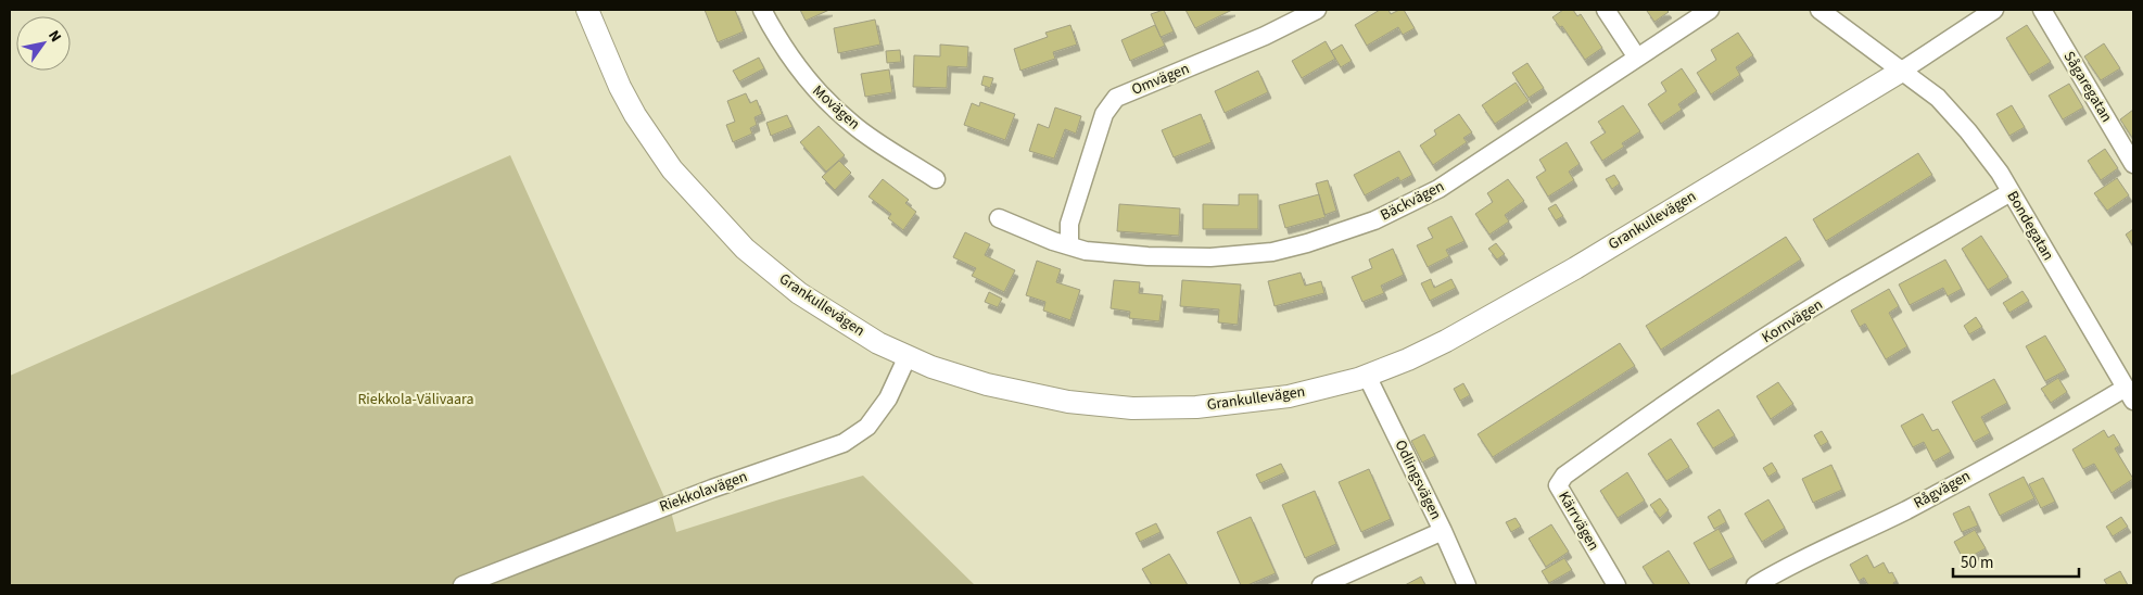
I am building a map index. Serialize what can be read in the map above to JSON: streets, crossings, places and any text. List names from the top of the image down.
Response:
{
  "streets": {
    "street": [
      "Omvägen",
      "Sågaregatan",
      "Movägen",
      "Bäckvägen",
      "Grankullevägen",
      "Bondegatan",
      "Kornvägen",
      "Odlingsvägen",
      "Rågvägen",
      "Riekkolavägen",
      "Kärrvägen"
    ]
  },
  "crossings": [
    ["Omvägen", "Bäckvägen"],
    ["Grankullevägen", "Bondegatan"],
    ["Grankullevägen", "Odlingsvägen"],
    ["Grankullevägen", "Riekkolavägen"],
    ["Bondegatan", "Kornvägen"],
    ["Bondegatan", "Rågvägen"],
    ["Kornvägen", "Kärrvägen"]
  ],
  "parks": ["Riekkola-Välivaara"],
  "scale_bar": "50 m",
  "north": "top right"
}
